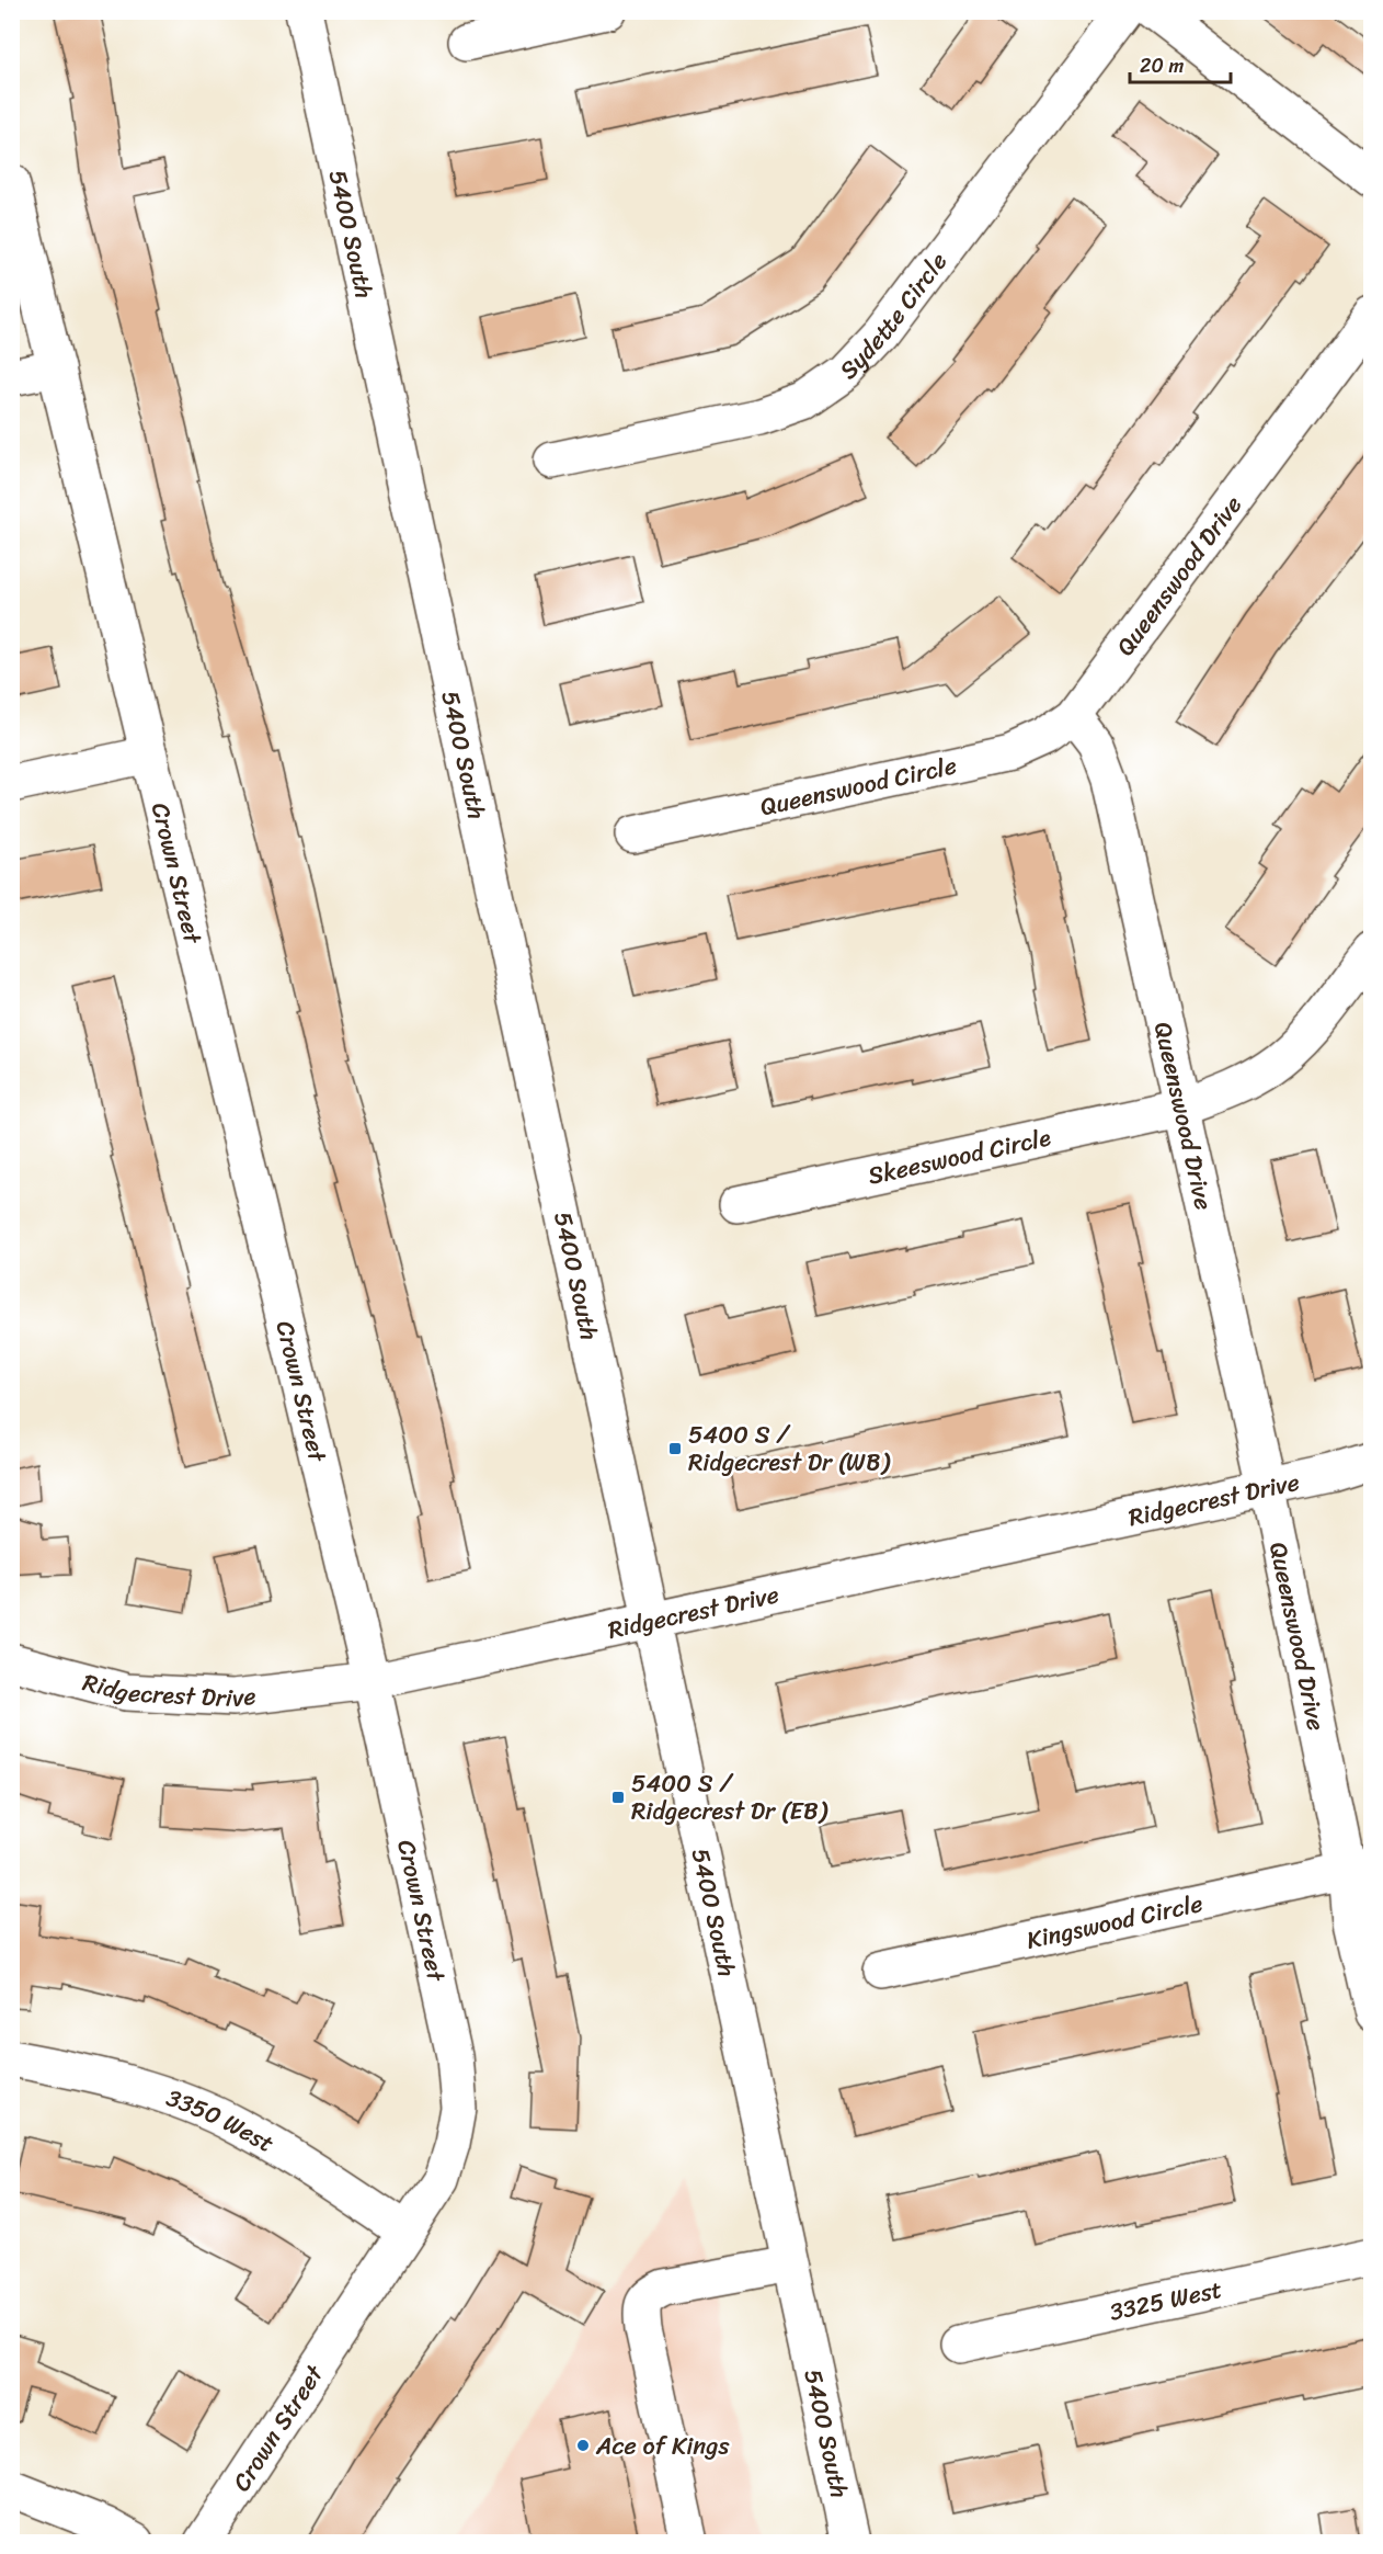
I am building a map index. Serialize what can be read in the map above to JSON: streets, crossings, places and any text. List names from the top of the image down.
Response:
{
  "streets": {
    "street": [
      "5400 South",
      "Sydette Circle",
      "Queenswood Drive",
      "Queenswood Circle",
      "Crown Street",
      "Skeeswood Circle",
      "Ridgecrest Drive",
      "Kingswood Circle",
      "3350 West",
      "3325 West"
    ]
  },
  "crossings": [
    ["5400 South", "Ridgecrest Drive"],
    ["Queenswood Drive", "Queenswood Circle"],
    ["Queenswood Drive", "Skeeswood Circle"],
    ["Queenswood Drive", "Ridgecrest Drive"],
    ["Queenswood Drive", "Kingswood Circle"],
    ["Crown Street", "Ridgecrest Drive"],
    ["Crown Street", "3350 West"]
  ],
  "places": {
    "transit": ["5400 S / Ridgecrest Dr (WB)", "5400 S / Ridgecrest Dr (EB)"],
    "other": ["Ace of Kings"]
  },
  "scale_bar": "20 m"
}
